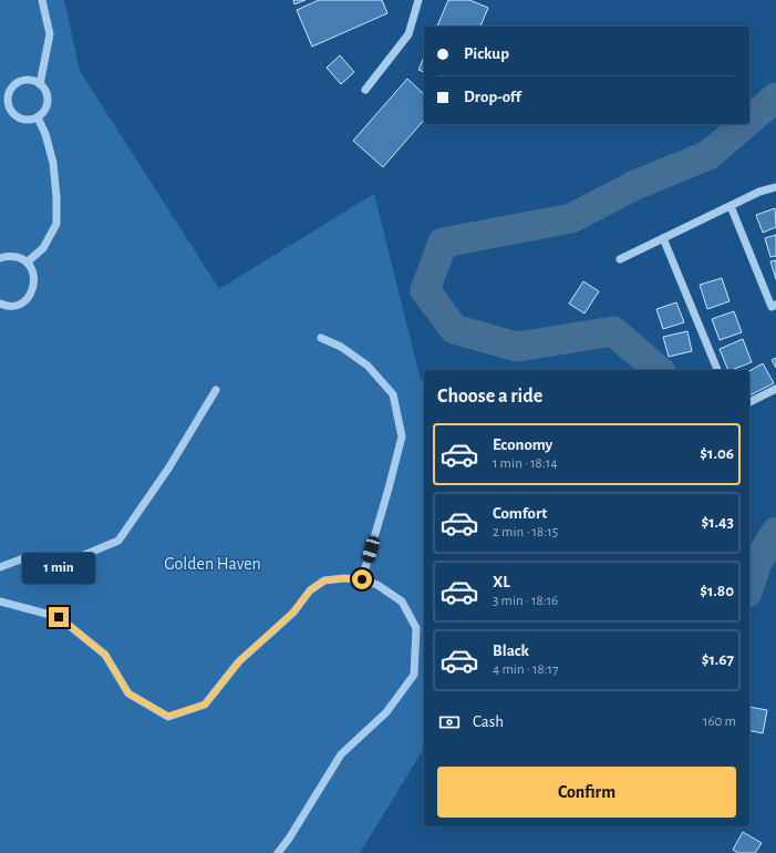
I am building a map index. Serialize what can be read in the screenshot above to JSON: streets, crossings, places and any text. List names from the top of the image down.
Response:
{
  "parks": ["Golden Haven"],
  "page": {
    "banner": ["Pickup", "Drop-off"],
    "heading": "Choose a ride",
    "list": [
      {
        "name": "Economy",
        "note": "1 min · 18:14",
        "value": "$1.06"
      },
      {
        "name": "Comfort",
        "note": "2 min · 18:15",
        "value": "$1.43"
      },
      {
        "name": "XL",
        "note": "3 min · 18:16",
        "value": "$1.80"
      },
      {
        "name": "Black",
        "note": "4 min · 18:17",
        "value": "$1.67"
      }
    ],
    "bubble": "1 min",
    "pay": ["Cash", "160 m"],
    "buttons": "Confirm"
  }
}
